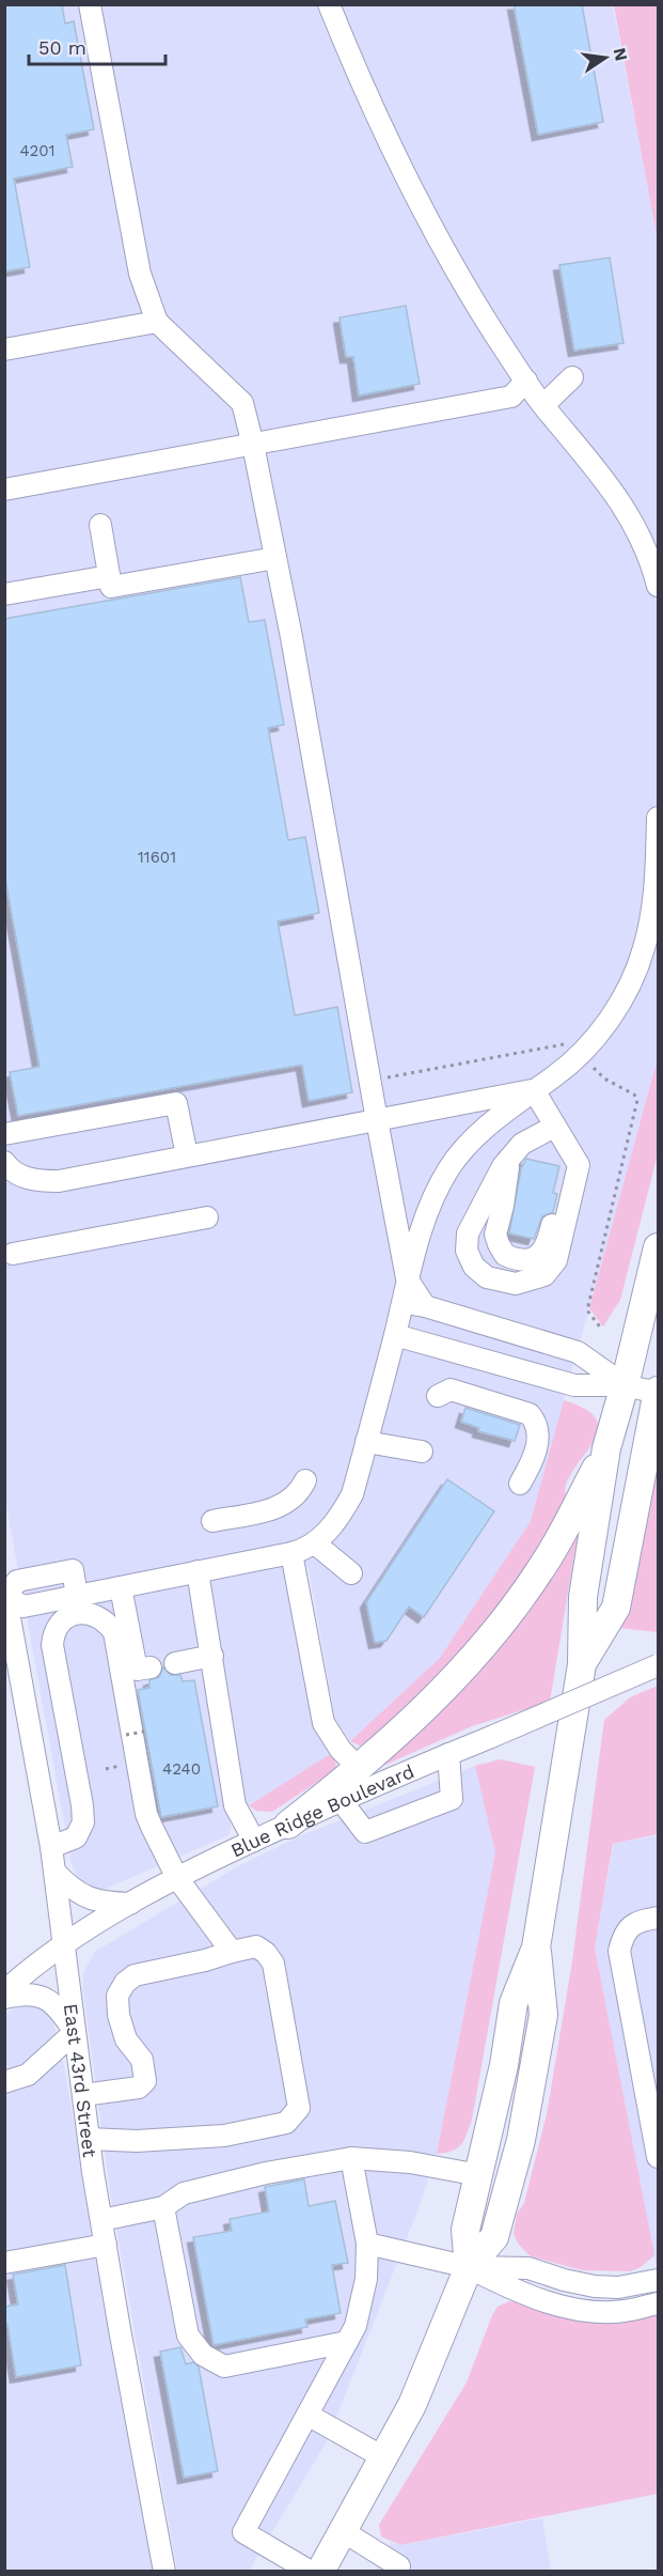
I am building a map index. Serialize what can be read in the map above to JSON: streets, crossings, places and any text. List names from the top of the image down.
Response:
{
  "streets": {
    "street": ["Blue Ridge Boulevard", "East 43rd Street"]
  },
  "crossings": [
    ["Blue Ridge Boulevard", "East 43rd Street"]
  ],
  "house_numbers": ["4201", "11601", "4240"],
  "scale_bar": "50 m",
  "north": "right"
}
